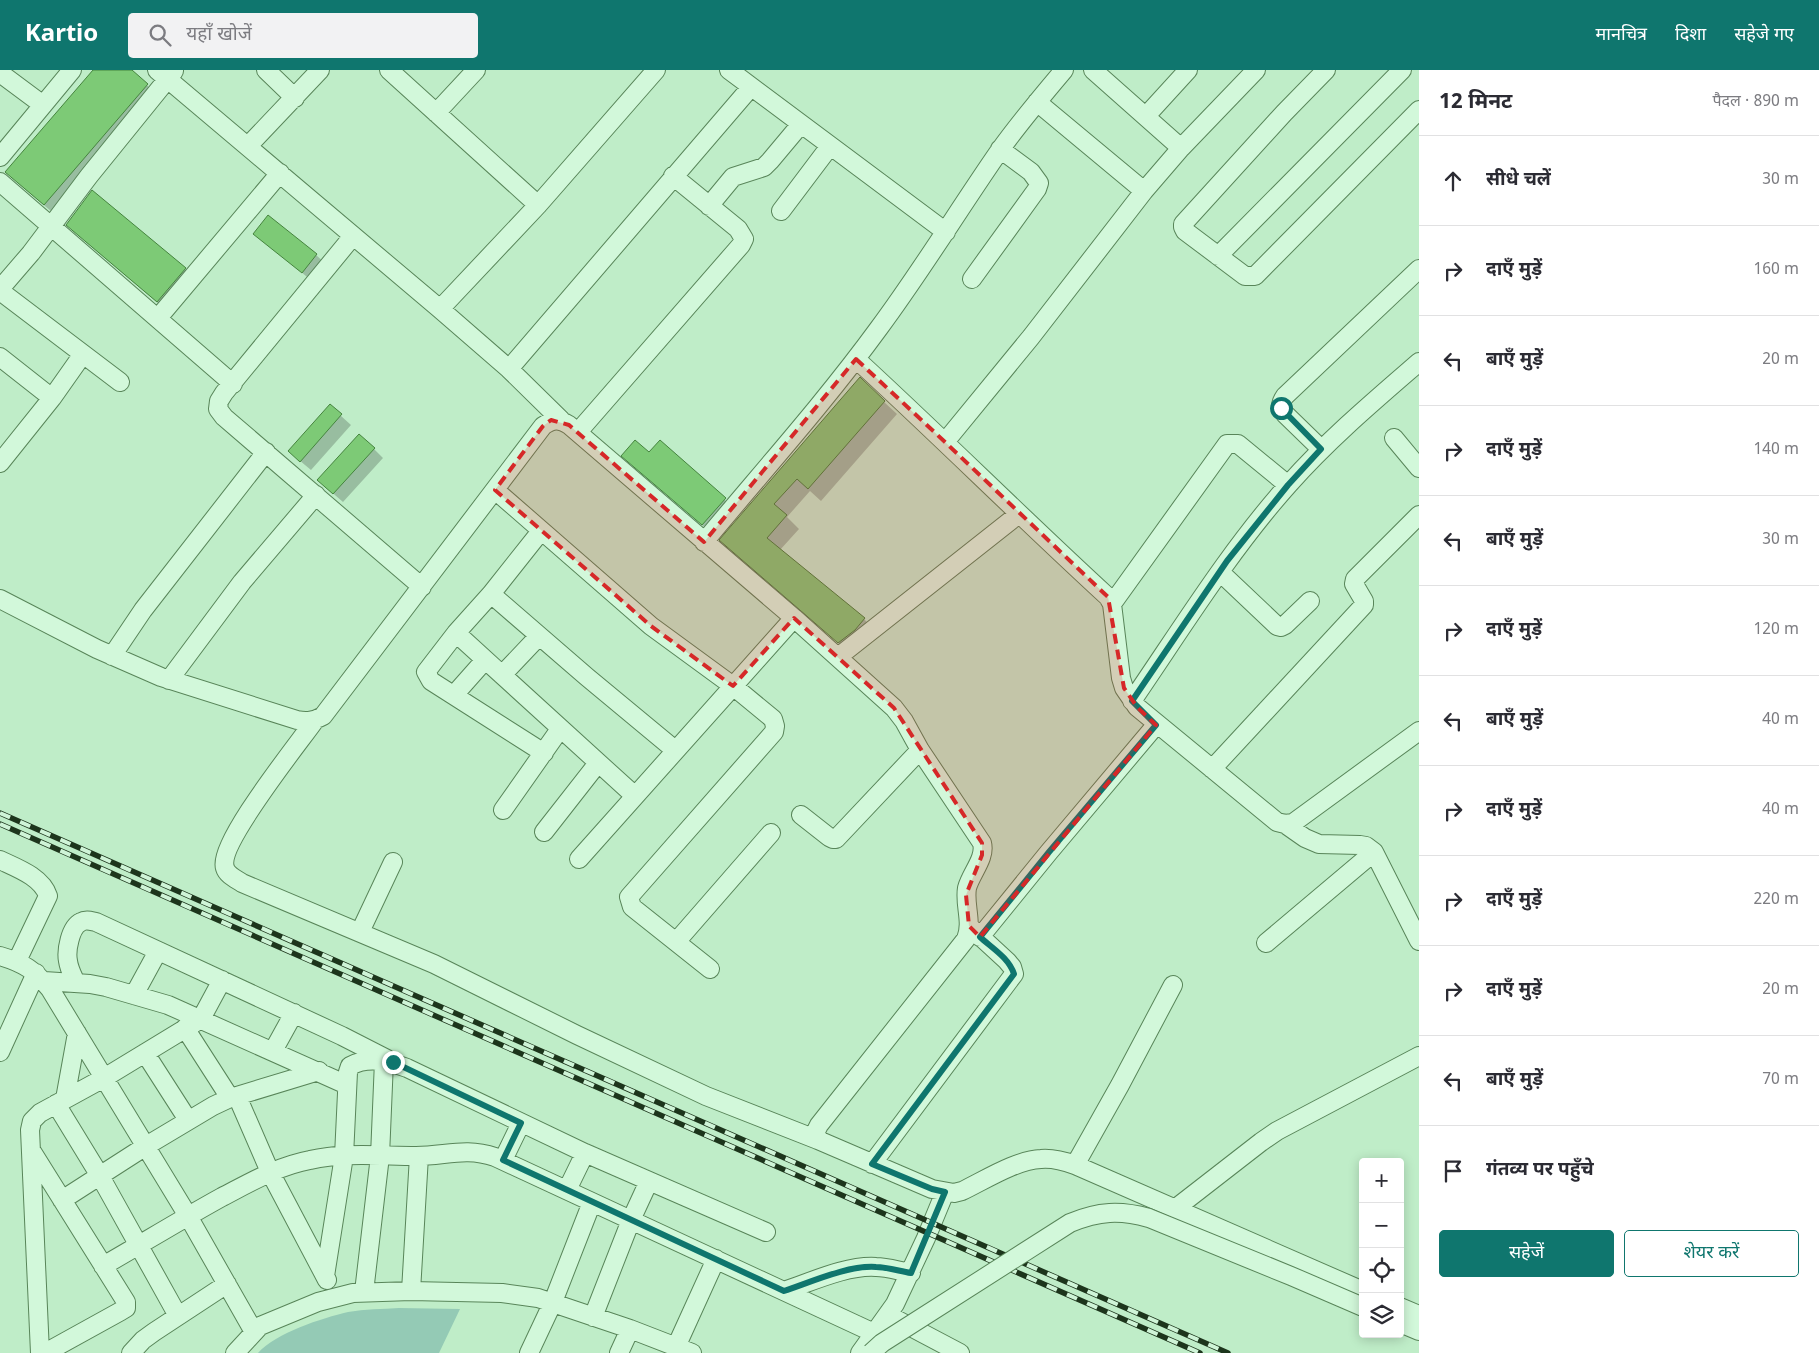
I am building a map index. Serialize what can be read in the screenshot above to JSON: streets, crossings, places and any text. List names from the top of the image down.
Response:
{
  "page": {
    "header": "Kartio",
    "search": "यहाँ खोजें",
    "nav": ["मानचित्र", "दिशा", "सहेजे गए"],
    "heading": ["12 मिनट", "पैदल · 890 m"],
    "list": [
      ["सीधे चलें", "30 m"],
      ["दाएँ मुड़ें", "160 m"],
      ["बाएँ मुड़ें", "20 m"],
      ["दाएँ मुड़ें", "140 m"],
      ["बाएँ मुड़ें", "30 m"],
      ["दाएँ मुड़ें", "120 m"],
      ["बाएँ मुड़ें", "40 m"],
      ["दाएँ मुड़ें", "40 m"],
      ["दाएँ मुड़ें", "220 m"],
      ["दाएँ मुड़ें", "20 m"],
      ["बाएँ मुड़ें", "70 m"],
      "गंतव्य पर पहुँचे"
    ],
    "map_buttons": ["+", "−"],
    "buttons": ["सहेजें", "शेयर करें"]
  }
}
